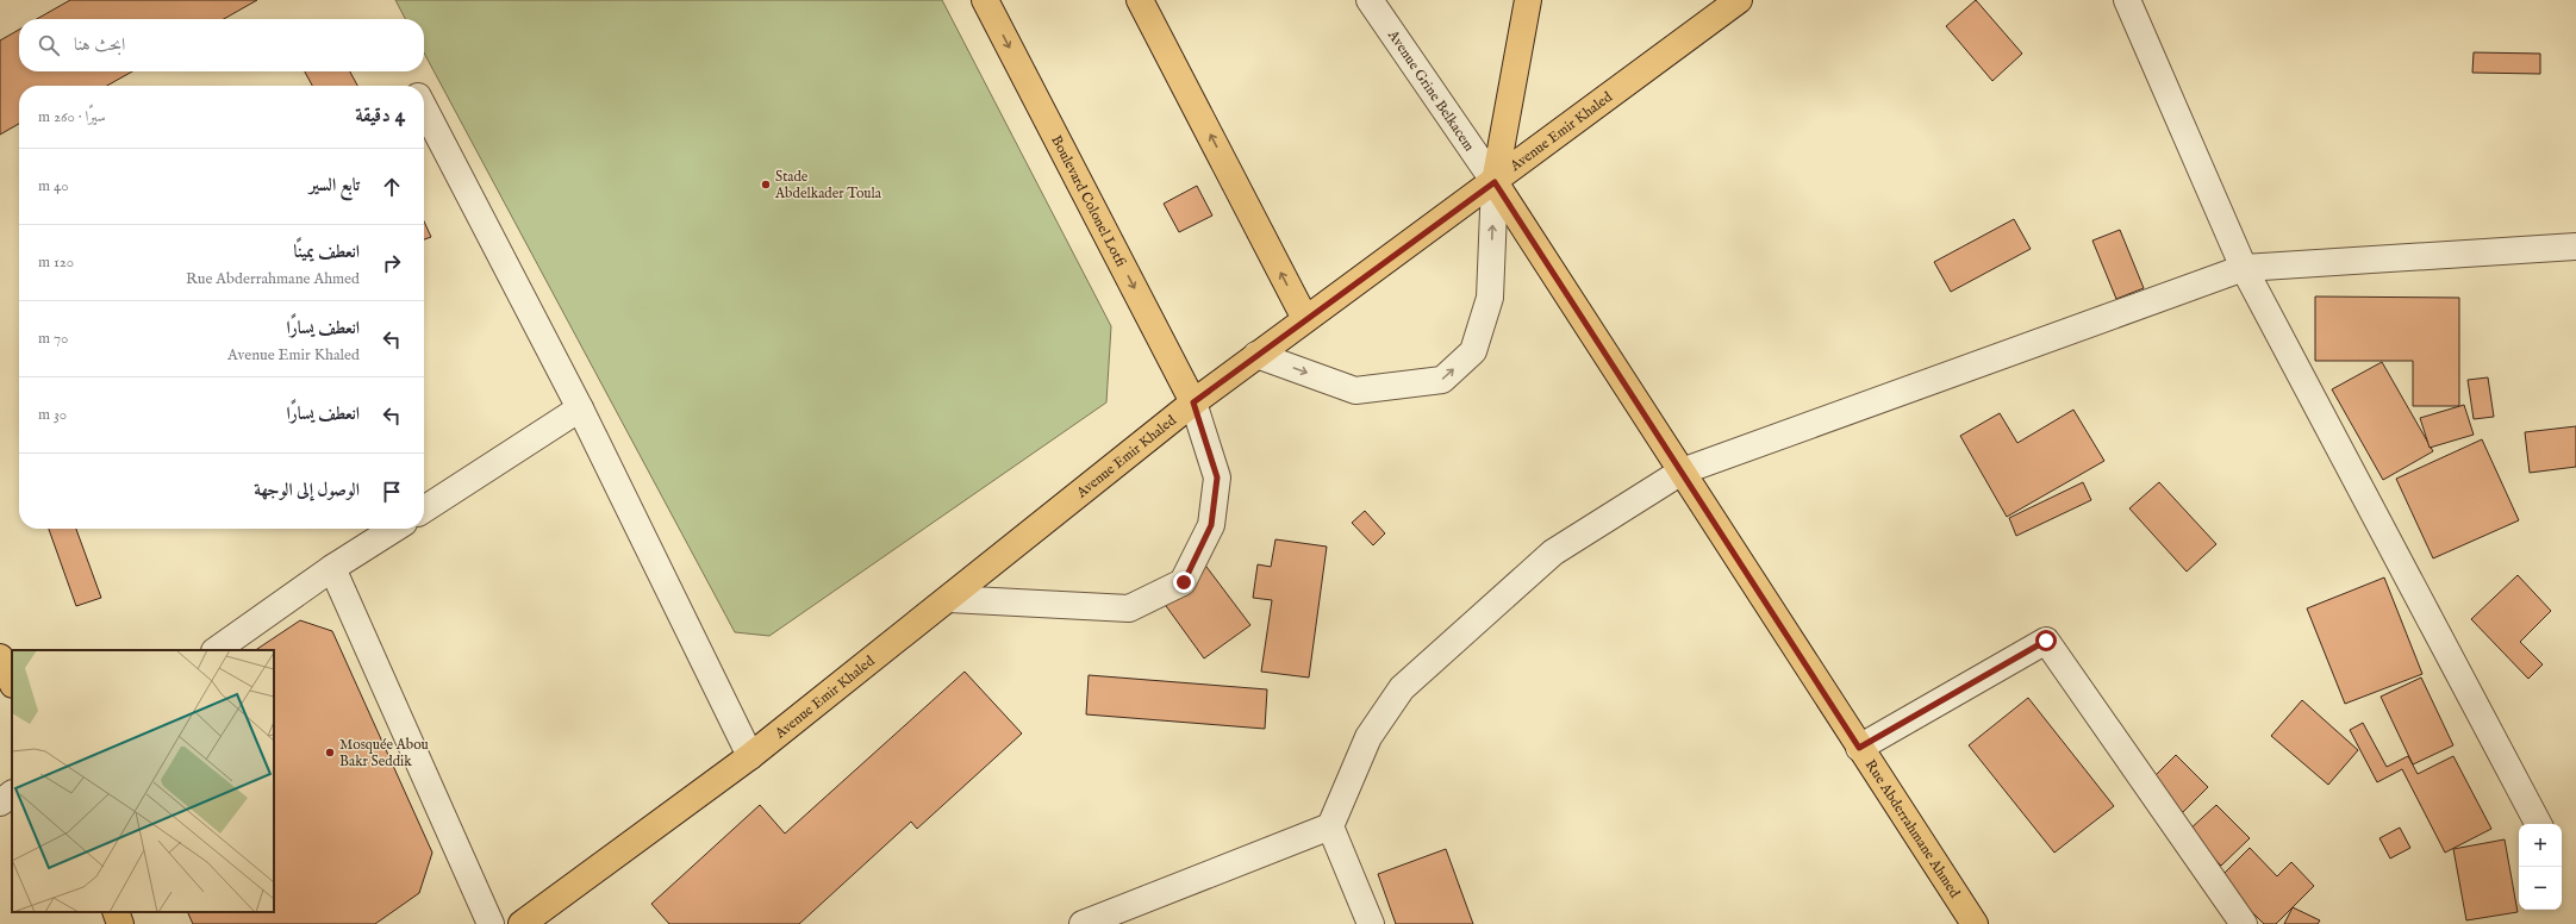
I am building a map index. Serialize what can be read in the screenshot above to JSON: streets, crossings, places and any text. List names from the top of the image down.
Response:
{
  "streets": {
    "main road": ["Avenue Emir Khaled", "Boulevard Colonel Lotfi", "Rue Abderrahmane Ahmed"],
    "street": ["Avenue Grine Belkacem"]
  },
  "crossings": [
    ["Avenue Grine Belkacem", "Avenue Emir Khaled"],
    ["Avenue Grine Belkacem", "Rue Abderrahmane Ahmed"],
    ["Avenue Emir Khaled", "Boulevard Colonel Lotfi"],
    ["Avenue Emir Khaled", "Rue Abderrahmane Ahmed"]
  ],
  "places": ["Stade Abdelkader Toula", "Mosquée Abou Bakr Seddik"],
  "page": {
    "search": "ابحث هنا",
    "heading": ["4 دقيقة", "سيرًا · 260 m"],
    "list": [
      ["تابع السير", "40 m"],
      ["انعطف يمينًا", "Rue Abderrahmane Ahmed", "120 m"],
      ["انعطف يسارًا", "Avenue Emir Khaled", "70 m"],
      ["انعطف يسارًا", "30 m"],
      "الوصول إلى الوجهة"
    ],
    "map_buttons": ["+", "−"]
  }
}
